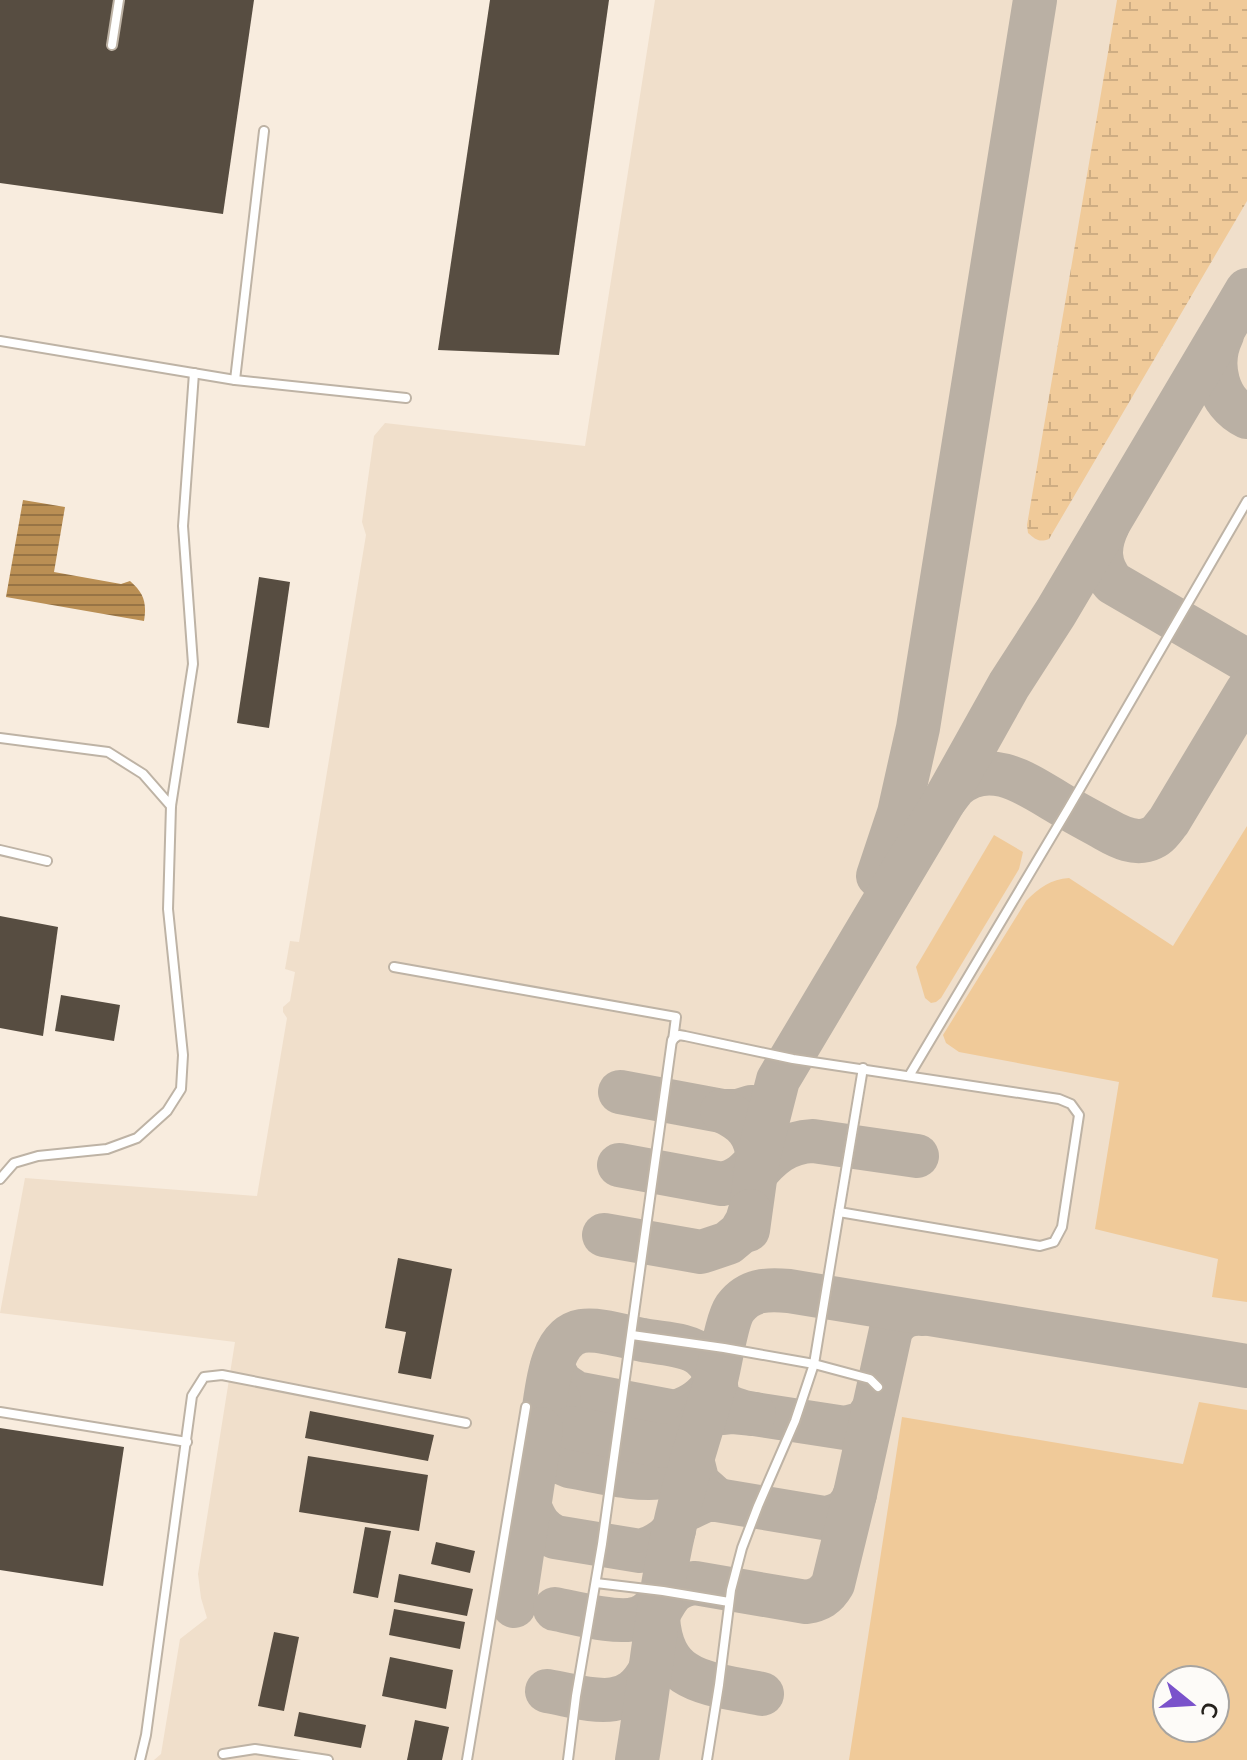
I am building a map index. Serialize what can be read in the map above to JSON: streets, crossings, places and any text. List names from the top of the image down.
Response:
{
  "north": "right"
}
